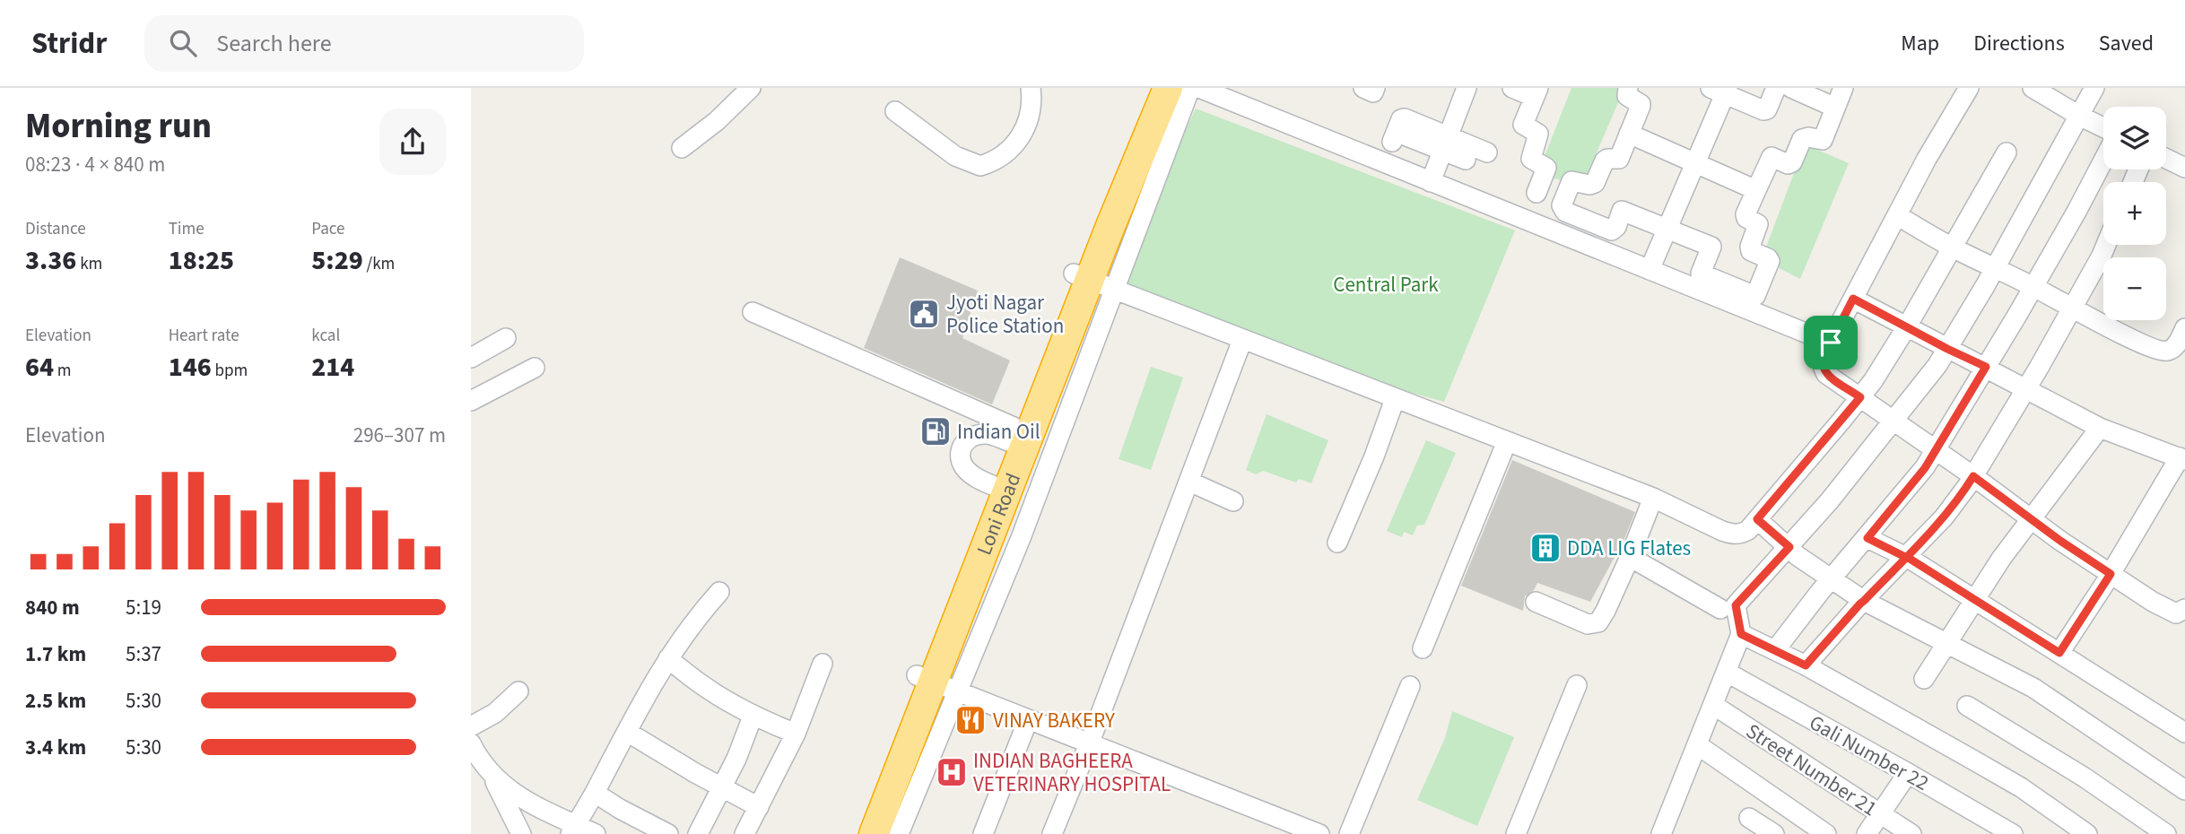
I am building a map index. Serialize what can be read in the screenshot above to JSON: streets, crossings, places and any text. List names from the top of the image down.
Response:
{
  "streets": {
    "highway": ["Loni Road"],
    "street": ["Gali Number 22", "Street Number 21"]
  },
  "parks": ["Central Park"],
  "places": {
    "public building": ["Jyoti Nagar Police Station"],
    "fuel station": ["Indian Oil"],
    "building": ["DDA LIG Flates"],
    "restaurant": ["VINAY BAKERY"],
    "hospital": ["INDIAN BAGHEERA VETERINARY HOSPITAL"]
  },
  "page": {
    "header": "Stridr",
    "search": "Search here",
    "nav": ["Map", "Directions", "Saved"],
    "heading": ["Morning run", "08:23 · 4 × 840 m"],
    "map_buttons": ["+", "−"],
    "stats": [
      ["Distance", "3.36 km"],
      ["Time", "18:25"],
      ["Pace", "5:29 /km"],
      ["Elevation", "64 m"],
      ["Heart rate", "146 bpm"],
      ["kcal", "214"]
    ],
    "chart": ["Elevation", "296–307 m"],
    "list": [
      {
        "name": "840 m",
        "note": "5:19"
      },
      {
        "name": "1.7 km",
        "note": "5:37"
      },
      {
        "name": "2.5 km",
        "note": "5:30"
      },
      {
        "name": "3.4 km",
        "note": "5:30"
      }
    ]
  }
}
